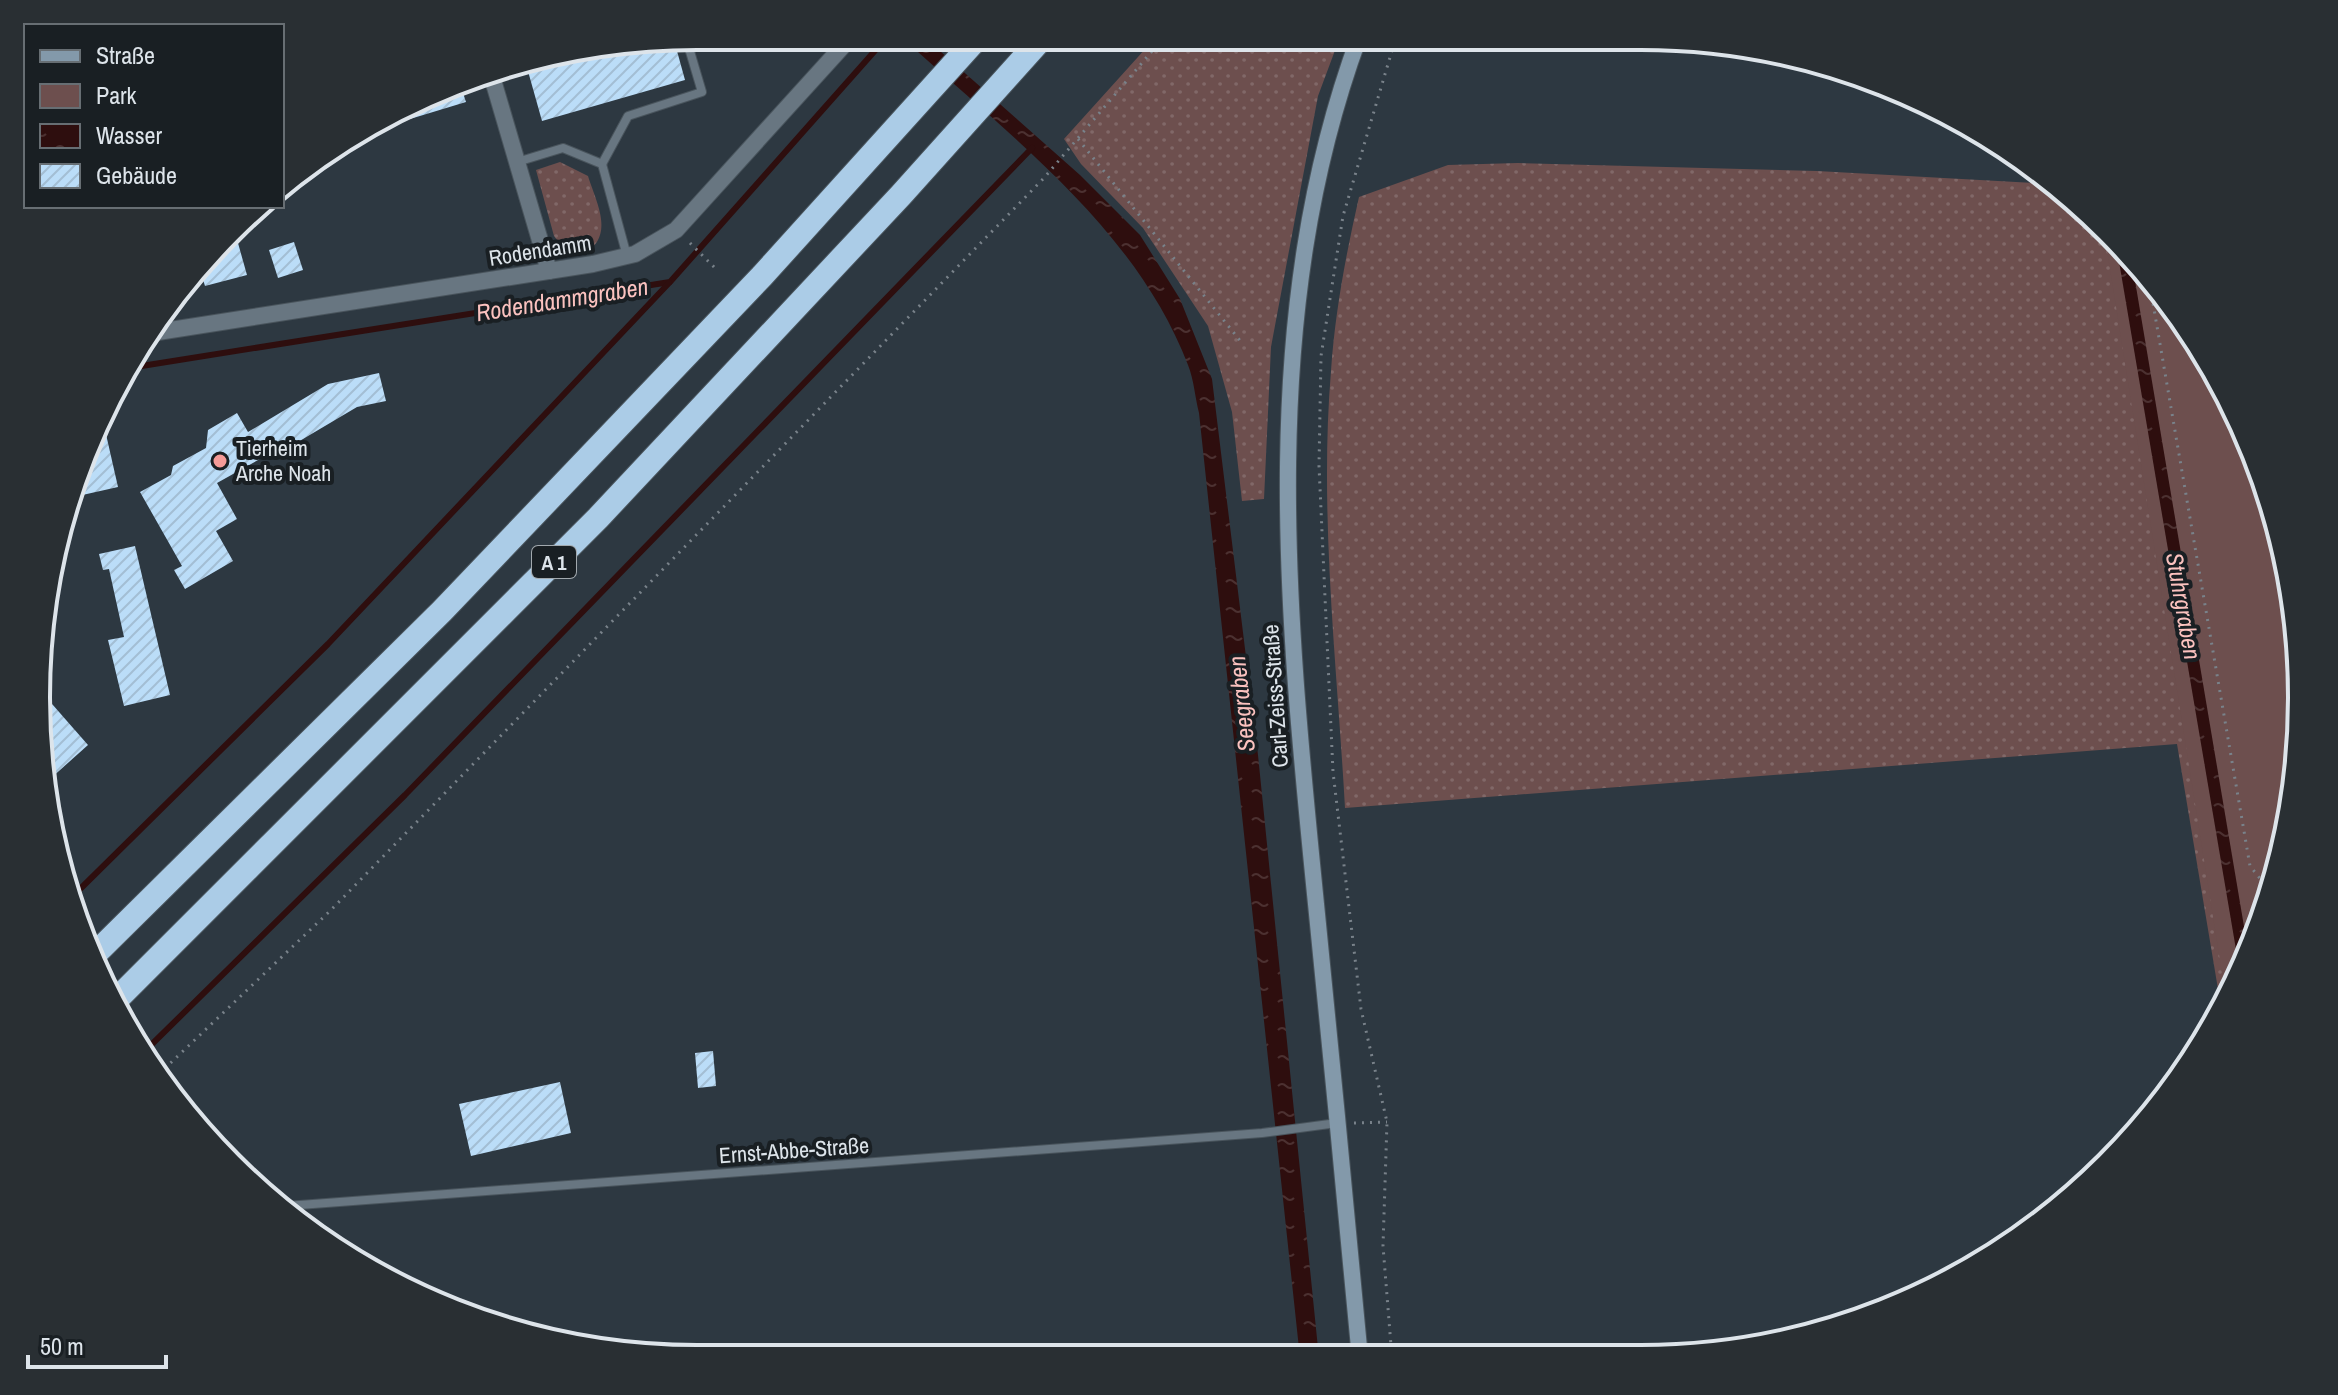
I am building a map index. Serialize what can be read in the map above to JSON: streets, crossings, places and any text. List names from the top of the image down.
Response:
{
  "streets": {
    "highway": ["A 1"],
    "main road": ["Carl-Zeiss-Straße"],
    "street": ["Rodendamm"],
    "lane": ["Ernst-Abbe-Straße"]
  },
  "crossings": [
    ["Carl-Zeiss-Straße", "Ernst-Abbe-Straße"]
  ],
  "water": ["Rodendammgraben", "Stuhrgraben", "Seegraben"],
  "places": ["Tierheim Arche Noah"],
  "legend": [
    "Straße",
    "Park",
    "Wasser",
    "Gebäude"
  ],
  "scale_bar": "50 m"
}
